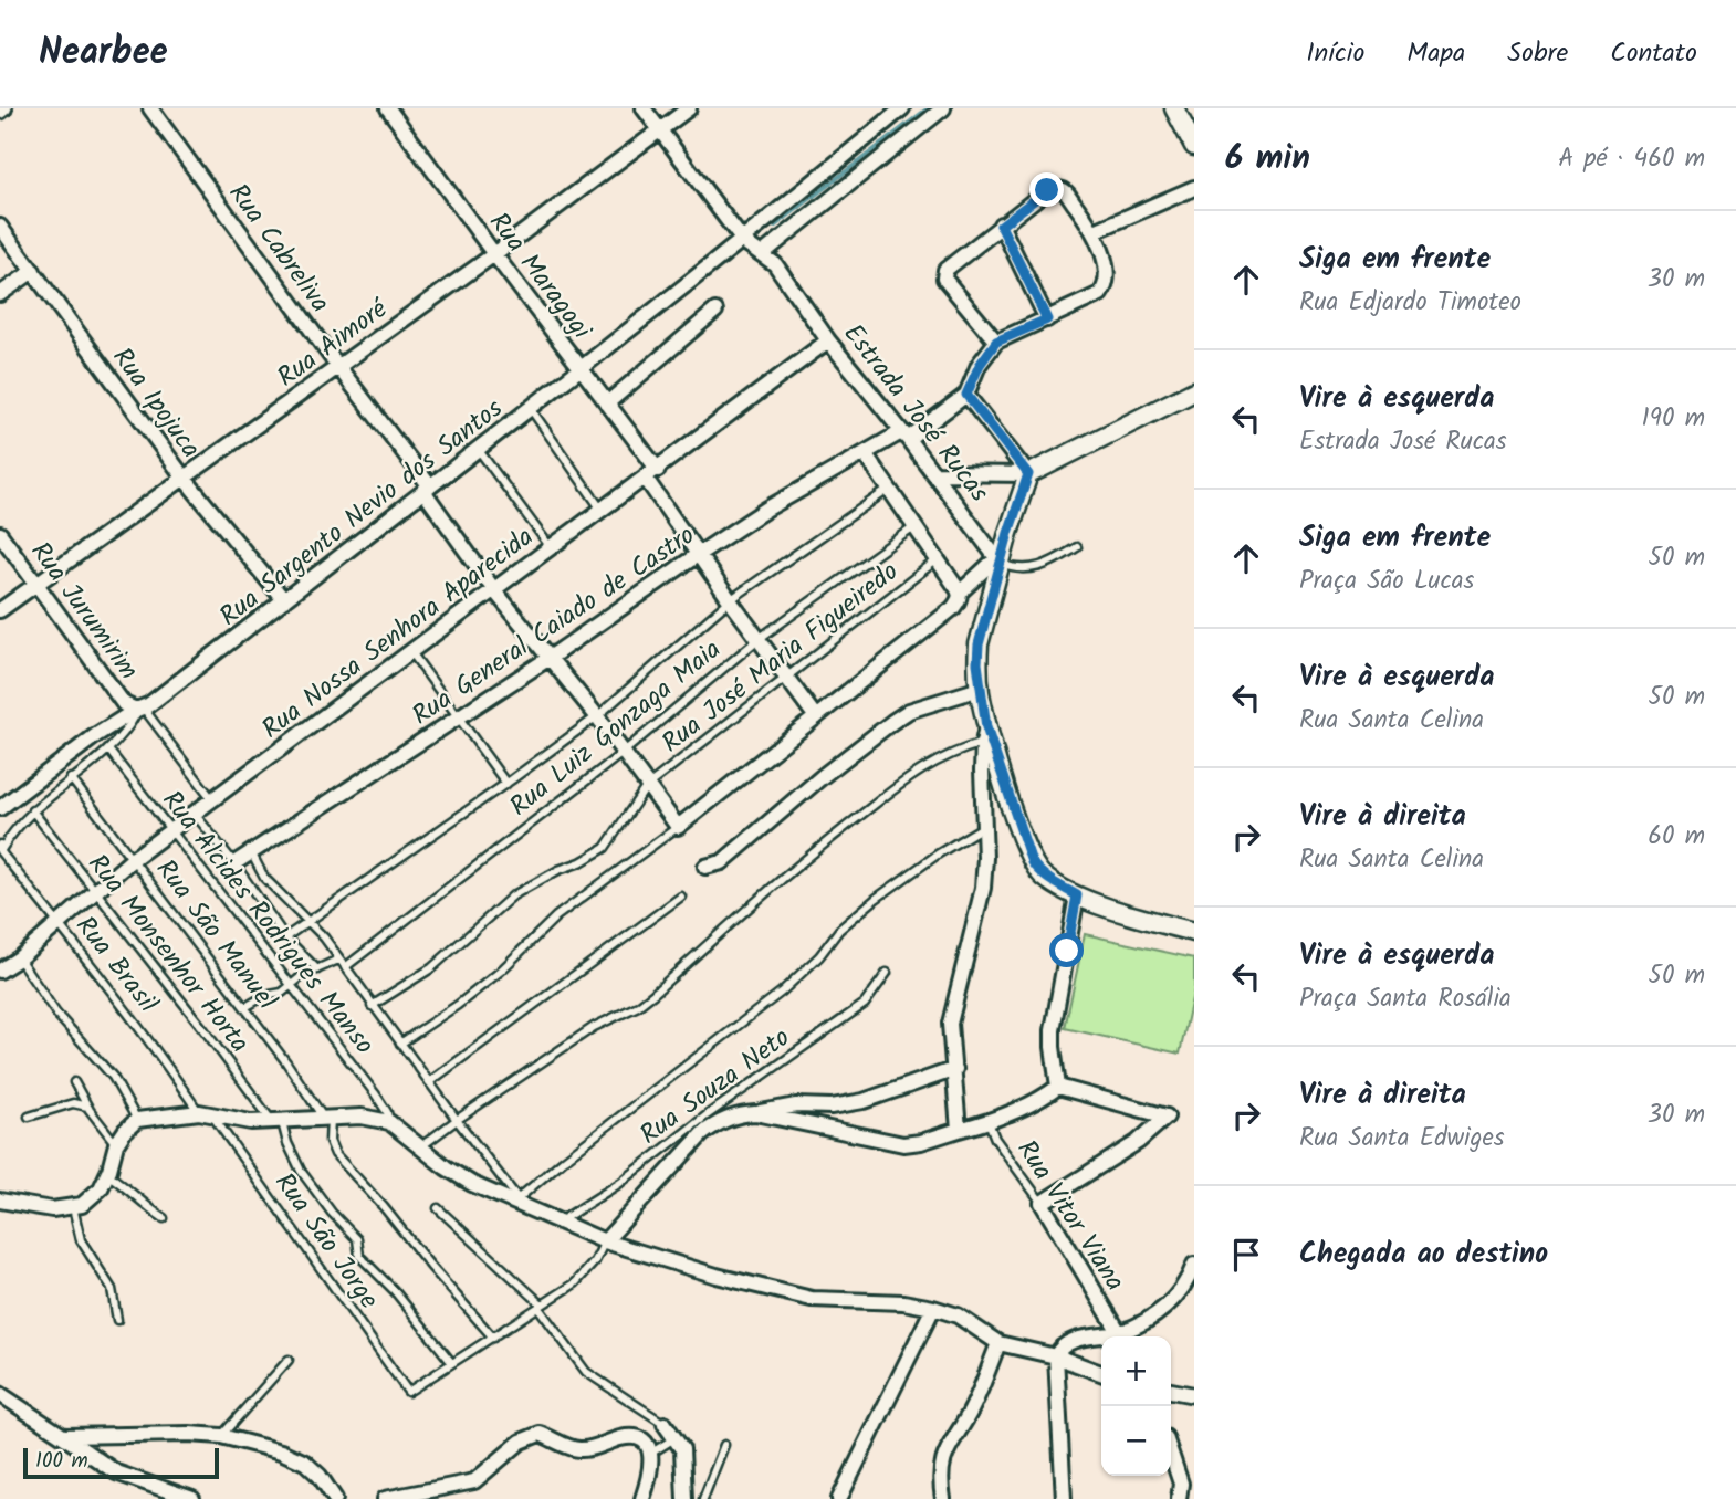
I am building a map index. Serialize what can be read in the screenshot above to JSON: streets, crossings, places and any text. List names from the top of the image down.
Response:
{
  "streets": {
    "street": [
      "Rua Cabreliva",
      "Rua Maragogi",
      "Rua Aimoré",
      "Rua Ipojuca",
      "Estrada José Rucas",
      "Rua Sargento Nevio dos Santos",
      "Rua Jurumirim",
      "Rua General Caiado de Castro",
      "Rua Nossa Senhora Aparecida",
      "Rua Vitor Viana"
    ],
    "lane": [
      "Rua José Maria Figueiredo",
      "Rua Luiz Gonzaga Maia",
      "Rua Alcides Rodrigues Manso",
      "Rua São Manuel",
      "Rua Monsenhor Horta",
      "Rua Brasil",
      "Rua Souza Neto",
      "Rua São Jorge"
    ]
  },
  "crossings": [
    ["Rua Cabreliva", "Rua Aimoré"],
    ["Rua Cabreliva", "Rua Sargento Nevio dos Santos"],
    ["Rua Cabreliva", "Rua General Caiado de Castro"],
    ["Rua Cabreliva", "Rua Nossa Senhora Aparecida"],
    ["Rua Cabreliva", "Rua José Maria Figueiredo"],
    ["Rua Cabreliva", "Rua Luiz Gonzaga Maia"],
    ["Rua Maragogi", "Rua Aimoré"],
    ["Rua Maragogi", "Rua Sargento Nevio dos Santos"],
    ["Rua Maragogi", "Rua General Caiado de Castro"],
    ["Rua Maragogi", "Rua Nossa Senhora Aparecida"],
    ["Rua Maragogi", "Rua José Maria Figueiredo"],
    ["Rua Maragogi", "Rua Luiz Gonzaga Maia"],
    ["Rua Aimoré", "Rua Ipojuca"],
    ["Rua Aimoré", "Estrada José Rucas"],
    ["Rua Aimoré", "Rua Jurumirim"],
    ["Rua Ipojuca", "Rua Sargento Nevio dos Santos"],
    ["Estrada José Rucas", "Rua Sargento Nevio dos Santos"],
    ["Estrada José Rucas", "Rua General Caiado de Castro"],
    ["Estrada José Rucas", "Rua Nossa Senhora Aparecida"],
    ["Rua Sargento Nevio dos Santos", "Rua Jurumirim"],
    ["Rua Nossa Senhora Aparecida", "Rua Alcides Rodrigues Manso"],
    ["Rua Nossa Senhora Aparecida", "Rua São Manuel"],
    ["Rua Nossa Senhora Aparecida", "Rua Monsenhor Horta"],
    ["Rua Nossa Senhora Aparecida", "Rua Brasil"],
    ["Rua Monsenhor Horta", "Rua São Jorge"],
    ["Rua Brasil", "Rua São Jorge"]
  ],
  "scale_bar": "100 m",
  "page": {
    "header": "Nearbee",
    "nav": [
      "Início",
      "Mapa",
      "Sobre",
      "Contato"
    ],
    "heading": ["6 min", "A pé · 460 m"],
    "list": [
      ["Siga em frente", "Rua Edjardo Timoteo", "30 m"],
      ["Vire à esquerda", "Estrada José Rucas", "190 m"],
      ["Siga em frente", "Praça São Lucas", "50 m"],
      ["Vire à esquerda", "Rua Santa Celina", "50 m"],
      ["Vire à direita", "Rua Santa Celina", "60 m"],
      ["Vire à esquerda", "Praça Santa Rosália", "50 m"],
      ["Vire à direita", "Rua Santa Edwiges", "30 m"],
      "Chegada ao destino"
    ],
    "map_buttons": ["+", "−"],
    "scale": "100 m"
  }
}
